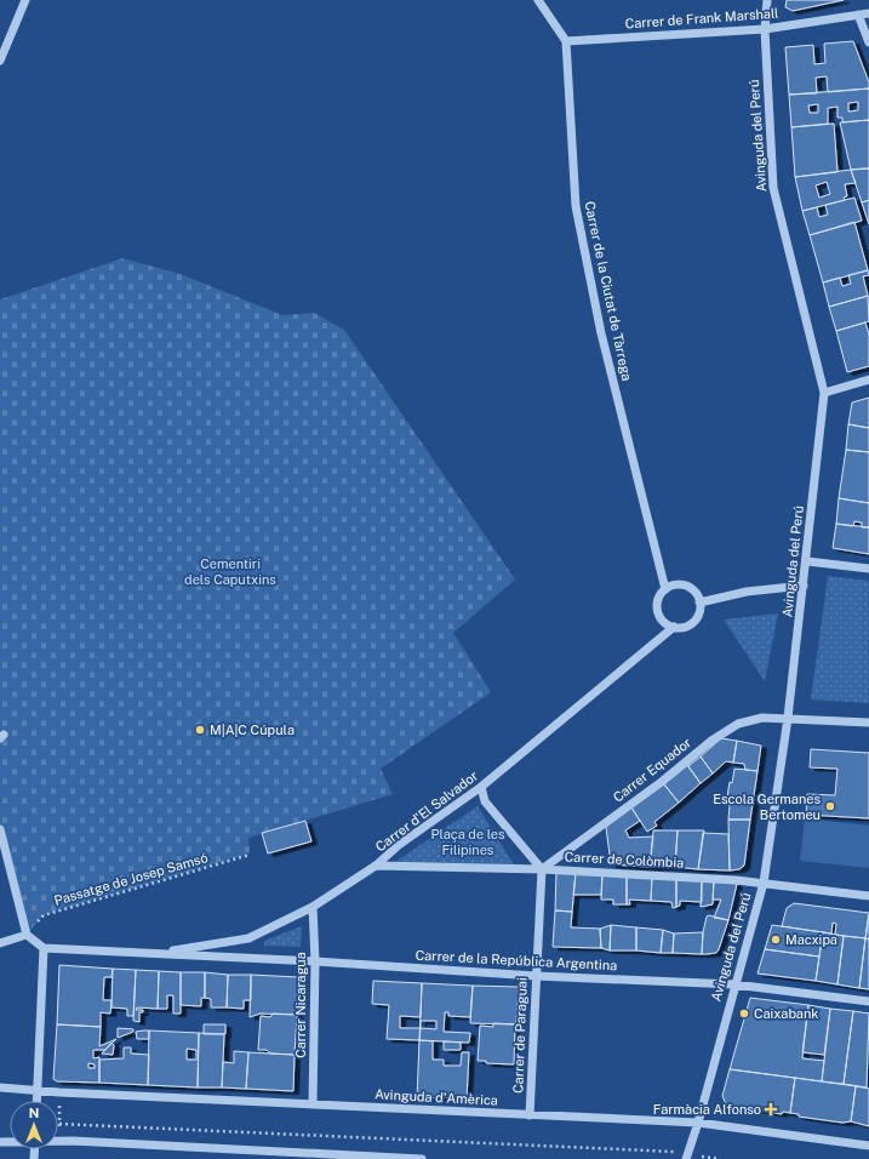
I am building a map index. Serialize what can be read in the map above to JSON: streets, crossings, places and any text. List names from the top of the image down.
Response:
{
  "streets": {
    "street": [
      "Carrer de Frank Marshall",
      "Avinguda del Perú",
      "Carrer de la Ciutat de Tàrrega",
      "Carrer Equador",
      "Carrer d'El Salvador",
      "Carrer de Colòmbia",
      "Carrer de la República Argentina",
      "Carrer Nicaragua",
      "Carrer de Paraguai",
      "Avinguda d'Amèrica"
    ],
    "path": ["Passatge de Josep Samsó"]
  },
  "crossings": [
    ["Carrer de Frank Marshall", "Avinguda del Perú"],
    ["Carrer de Frank Marshall", "Carrer de la Ciutat de Tàrrega"],
    ["Avinguda del Perú", "Carrer Equador"],
    ["Avinguda del Perú", "Carrer de Colòmbia"],
    ["Avinguda del Perú", "Carrer de la República Argentina"],
    ["Avinguda del Perú", "Avinguda d'Amèrica"],
    ["Carrer de la Ciutat de Tàrrega", "Carrer d'El Salvador"],
    ["Carrer Equador", "Carrer de Colòmbia"],
    ["Carrer Equador", "Carrer de Paraguai"],
    ["Carrer d'El Salvador", "Carrer de Colòmbia"],
    ["Carrer d'El Salvador", "Carrer de la República Argentina"],
    ["Carrer d'El Salvador", "Carrer Nicaragua"],
    ["Carrer de Colòmbia", "Carrer de Paraguai"],
    ["Carrer de la República Argentina", "Carrer Nicaragua"],
    ["Carrer de la República Argentina", "Carrer de Paraguai"],
    ["Carrer Nicaragua", "Avinguda d'Amèrica"],
    ["Carrer de Paraguai", "Avinguda d'Amèrica"]
  ],
  "parks": ["Cementiri dels Caputxins", "Plaça de les Filipines"],
  "places": {
    "other": [
      "M|A|C Cúpula",
      "Escola Germanes Bertomeu",
      "Macxipa",
      "Caixabank"
    ],
    "health": ["Farmàcia Alfonso"]
  },
  "north": "top"
}
